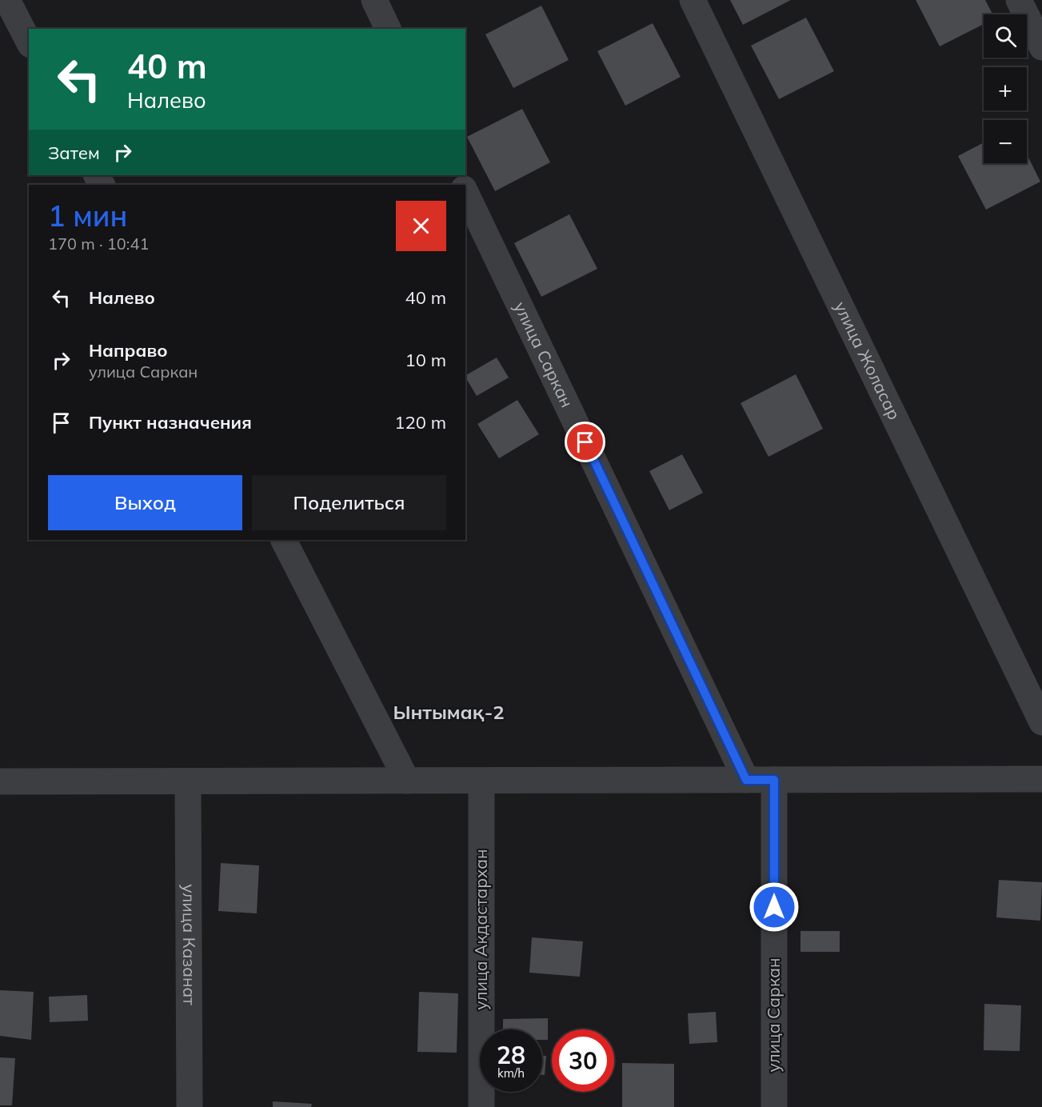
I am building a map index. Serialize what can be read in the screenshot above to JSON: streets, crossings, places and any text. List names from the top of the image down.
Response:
{
  "streets": {
    "street": [
      "улица Саркан",
      "улица Жоласар",
      "улица Акдастархан",
      "улица Казанат"
    ]
  },
  "districts": ["Ынтымақ-2"],
  "page": {
    "map_buttons": ["+", "−"],
    "turn": ["40 m", "Налево"],
    "then": "Затем",
    "heading": ["1 мин", "170 m · 10:41"],
    "list": [
      {
        "name": "Налево",
        "value": "40 m"
      },
      {
        "name": "Направо",
        "note": "улица Саркан",
        "value": "10 m"
      },
      {
        "name": "Пункт назначения",
        "value": "120 m"
      }
    ],
    "buttons": ["Выход", "Поделиться"],
    "speed": "28 km/h",
    "limit": "30"
  }
}
